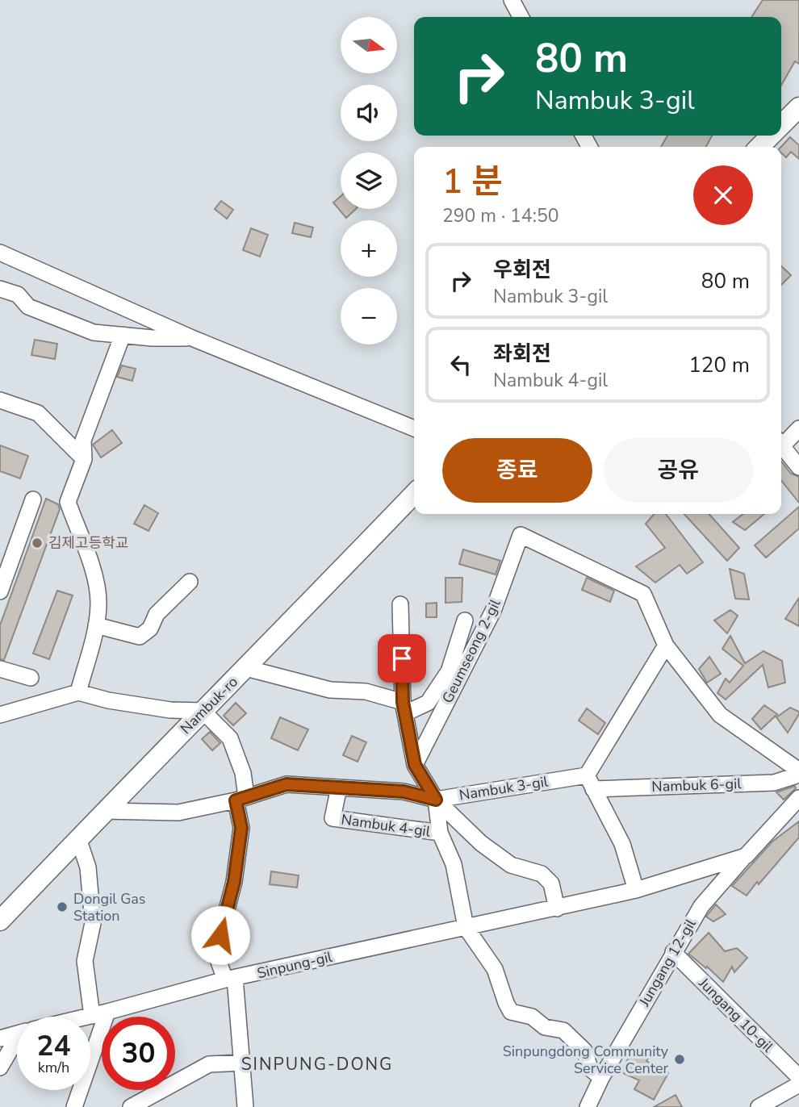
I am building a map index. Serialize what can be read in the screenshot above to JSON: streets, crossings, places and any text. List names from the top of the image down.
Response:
{
  "streets": {
    "main road": ["Nambuk-ro"],
    "street": [
      "Geumseong 2-gil",
      "Nambuk 6-gil",
      "Nambuk 3-gil",
      "Nambuk 4-gil",
      "Jungang 12-gil",
      "Sinpung-gil",
      "Jungang 10-gil"
    ]
  },
  "crossings": [
    ["Geumseong 2-gil", "Nambuk 4-gil"],
    ["Nambuk-ro", "Nambuk 3-gil"],
    ["Nambuk 6-gil", "Nambuk 3-gil"],
    ["Nambuk 3-gil", "Nambuk 4-gil"],
    ["Nambuk 4-gil", "Sinpung-gil"],
    ["Jungang 12-gil", "Sinpung-gil"],
    ["Jungang 12-gil", "Jungang 10-gil"]
  ],
  "districts": ["SINPUNG-DONG"],
  "places": ["김제고등학교", "Dongil Gas Station", "Sinpungdong Community Service Center"],
  "north": "right",
  "page": {
    "map_buttons": ["+", "−"],
    "turn": ["80 m", "Nambuk 3-gil"],
    "heading": ["1 분", "290 m · 14:50"],
    "list": [
      {
        "name": "우회전",
        "note": "Nambuk 3-gil",
        "value": "80 m"
      },
      {
        "name": "좌회전",
        "note": "Nambuk 4-gil",
        "value": "120 m"
      }
    ],
    "buttons": ["종료", "공유"],
    "speed": "24 km/h",
    "limit": "30"
  }
}
